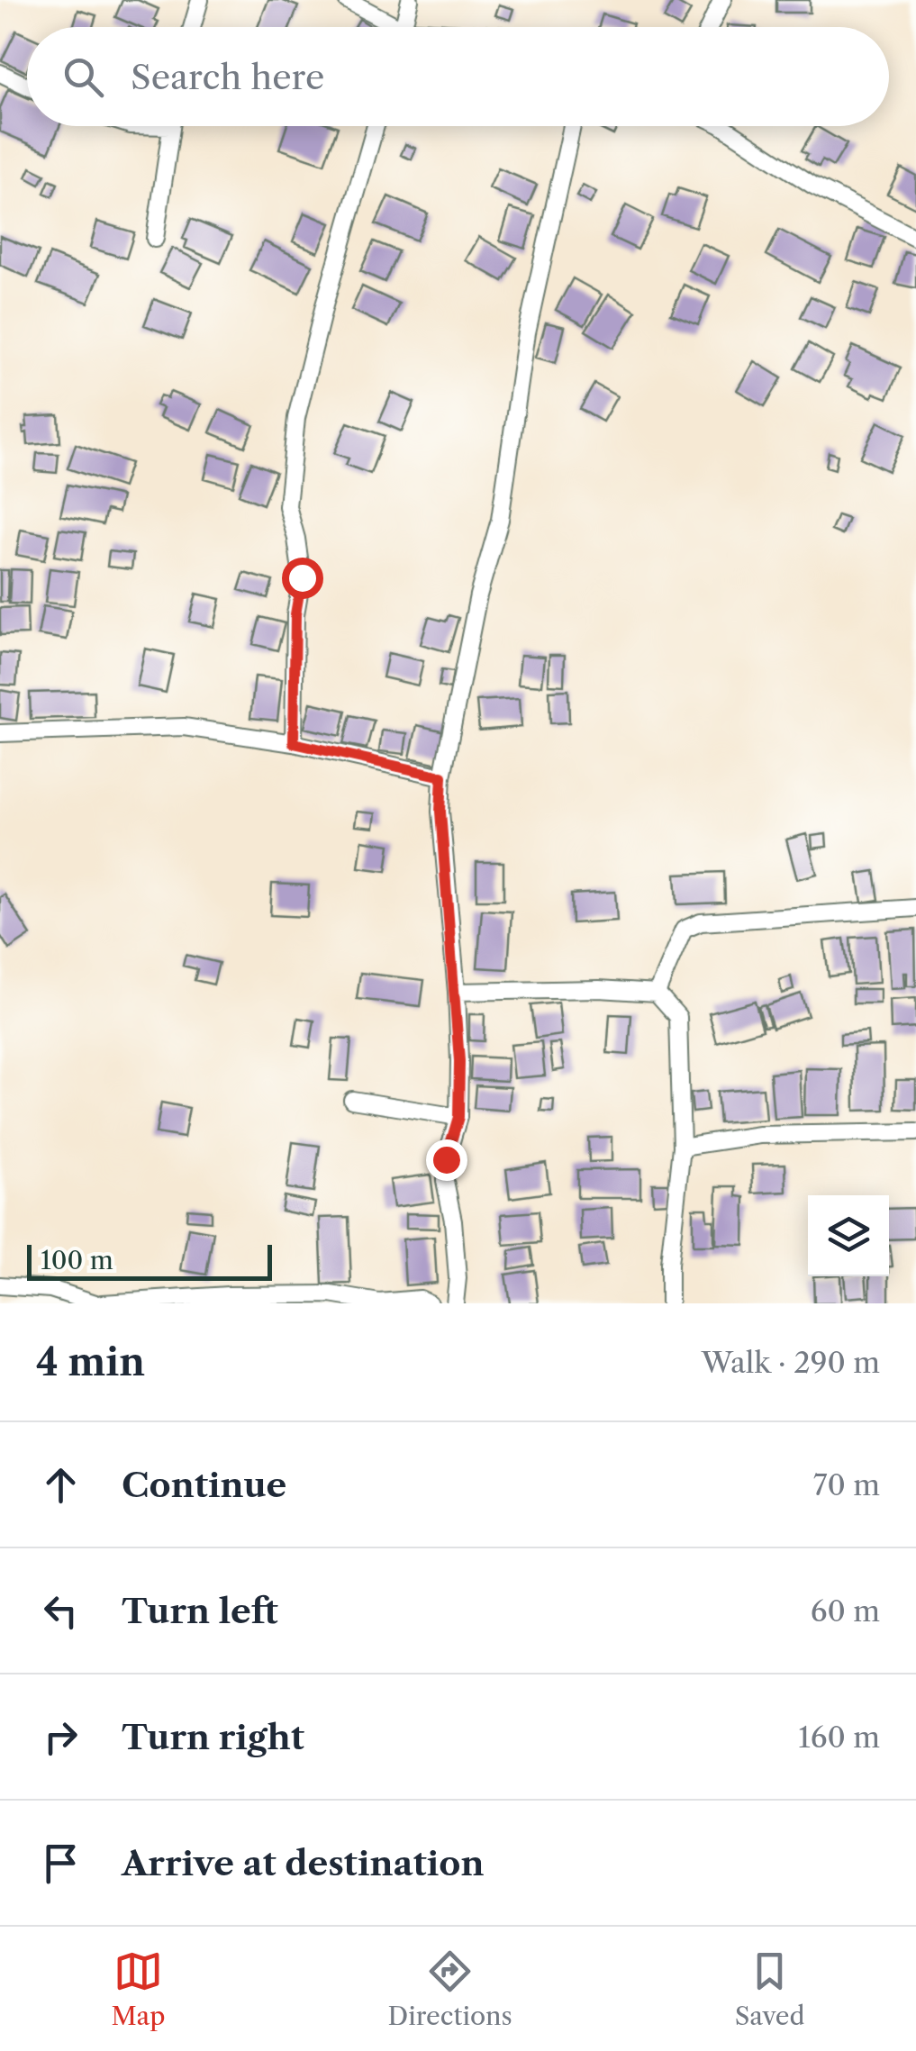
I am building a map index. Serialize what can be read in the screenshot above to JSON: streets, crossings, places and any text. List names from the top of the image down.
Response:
{
  "scale_bar": "100 m",
  "page": {
    "search": "Search here",
    "scale": "100 m",
    "heading": ["4 min", "Walk · 290 m"],
    "list": [
      ["Continue", "70 m"],
      ["Turn left", "60 m"],
      ["Turn right", "160 m"],
      "Arrive at destination"
    ],
    "nav": ["Map", "Directions", "Saved"]
  }
}
